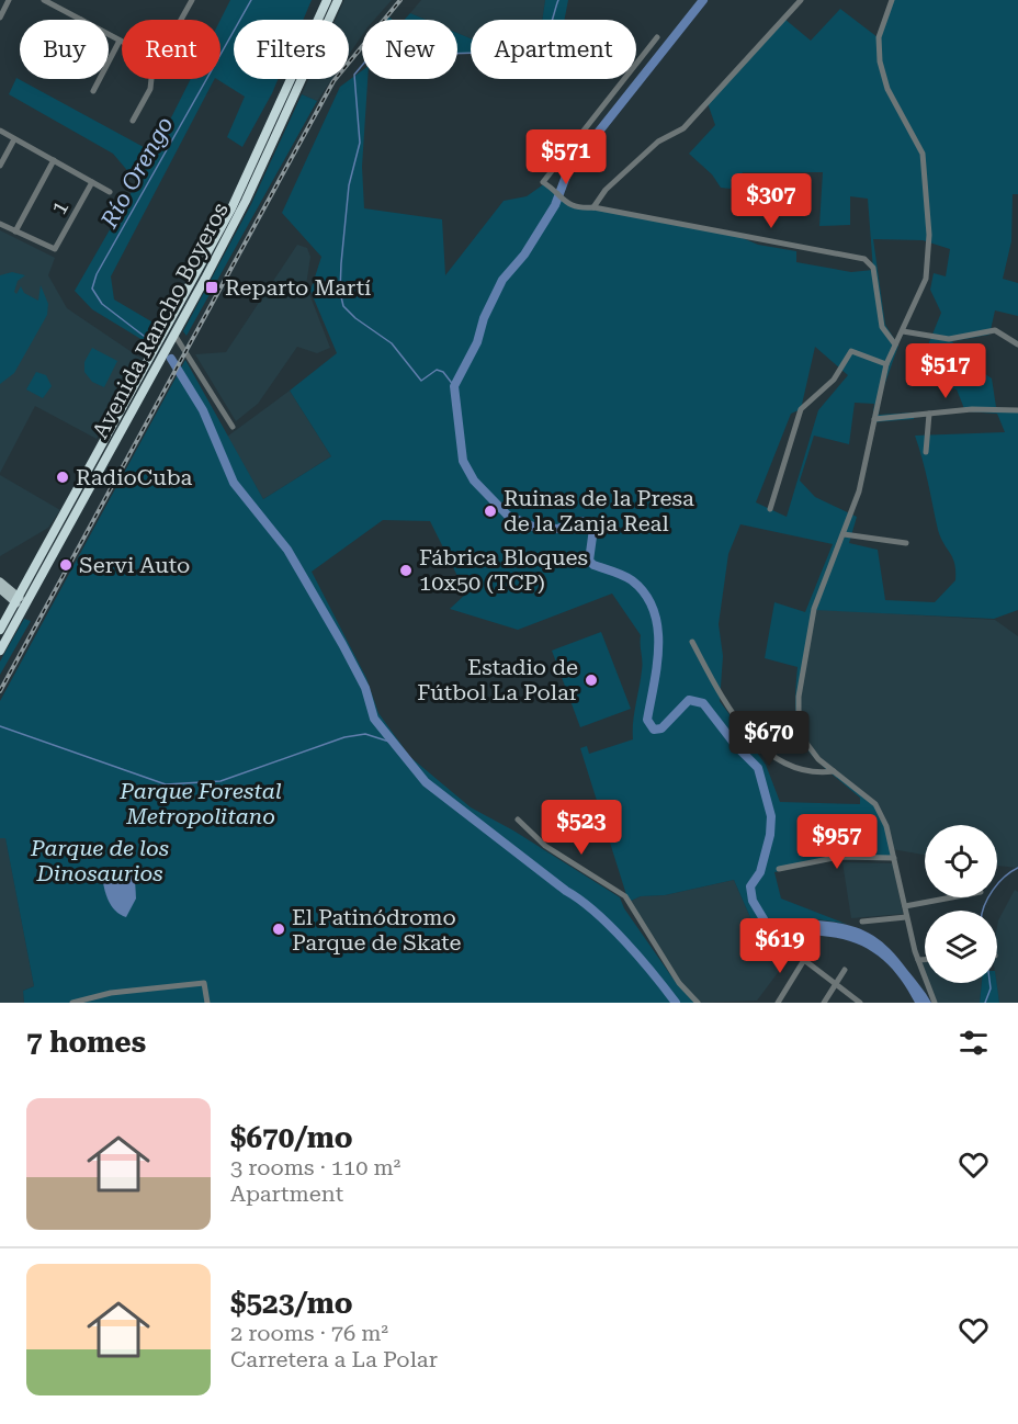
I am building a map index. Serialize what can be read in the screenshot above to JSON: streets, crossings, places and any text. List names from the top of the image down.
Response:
{
  "streets": {
    "highway": ["Avenida Rancho Boyeros"],
    "street": ["1"]
  },
  "water": ["Río Orengo"],
  "parks": ["Parque Forestal Metropolitano", "Parque de los Dinosaurios"],
  "places": {
    "transit": ["Reparto Martí"],
    "other": [
      "RadioCuba",
      "Ruinas de la Presa de la Zanja Real",
      "Servi Auto",
      "Fábrica Bloques 10x50 (TCP)",
      "Estadio de Fútbol La Polar",
      "El Patinódromo Parque de Skate"
    ]
  },
  "page": {
    "chip": [
      "Buy",
      "Rent",
      "Filters",
      "New",
      "Apartment"
    ],
    "price": [
      "$571",
      "$307",
      "$517",
      "$670",
      "$523",
      "$957",
      "$619"
    ],
    "heading": "7 homes",
    "list": [
      {
        "name": "$670/mo",
        "note": "3 rooms · 110 m² · Apartment"
      },
      {
        "name": "$523/mo",
        "note": "2 rooms · 76 m² · Carretera a La Polar"
      }
    ]
  }
}
